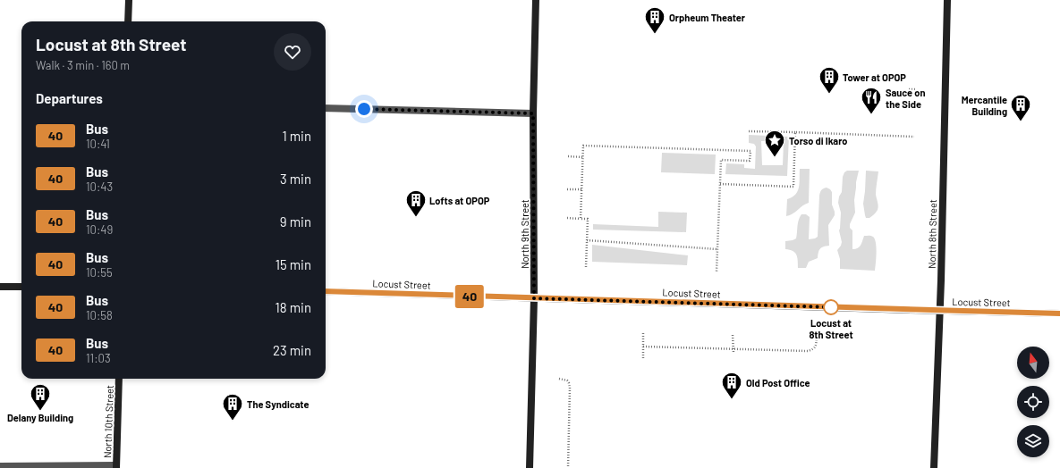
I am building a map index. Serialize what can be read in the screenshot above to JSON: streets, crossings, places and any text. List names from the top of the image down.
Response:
{
  "streets": {
    "street": [
      "North 9th Street",
      "North 8th Street",
      "Locust Street",
      "North 10th Street"
    ]
  },
  "crossings": [
    ["North 9th Street", "Locust Street"],
    ["North 8th Street", "Locust Street"]
  ],
  "places": {
    "building": [
      "Orpheum Theater",
      "Tower at OPOP",
      "Mercantile Building",
      "Lofts at OPOP",
      "Old Post Office",
      "Delany Building",
      "The Syndicate"
    ],
    "restaurant": ["Sauce on the Side"],
    "place": ["Torso di Ikaro"],
    "other": ["Locust at 8th Street"]
  },
  "lines": ["bus line 40"],
  "north": "top",
  "page": {
    "on_map": "40",
    "heading": [
      ["Locust at 8th Street", "Walk · 3 min · 160 m"],
      "Departures"
    ],
    "list": [
      {
        "mark": "40",
        "name": "Bus",
        "note": "10:41",
        "value": "1 min"
      },
      {
        "mark": "40",
        "name": "Bus",
        "note": "10:43",
        "value": "3 min"
      },
      {
        "mark": "40",
        "name": "Bus",
        "note": "10:49",
        "value": "9 min"
      },
      {
        "mark": "40",
        "name": "Bus",
        "note": "10:55",
        "value": "15 min"
      },
      {
        "mark": "40",
        "name": "Bus",
        "note": "10:58",
        "value": "18 min"
      },
      {
        "mark": "40",
        "name": "Bus",
        "note": "11:03",
        "value": "23 min"
      }
    ]
  }
}
